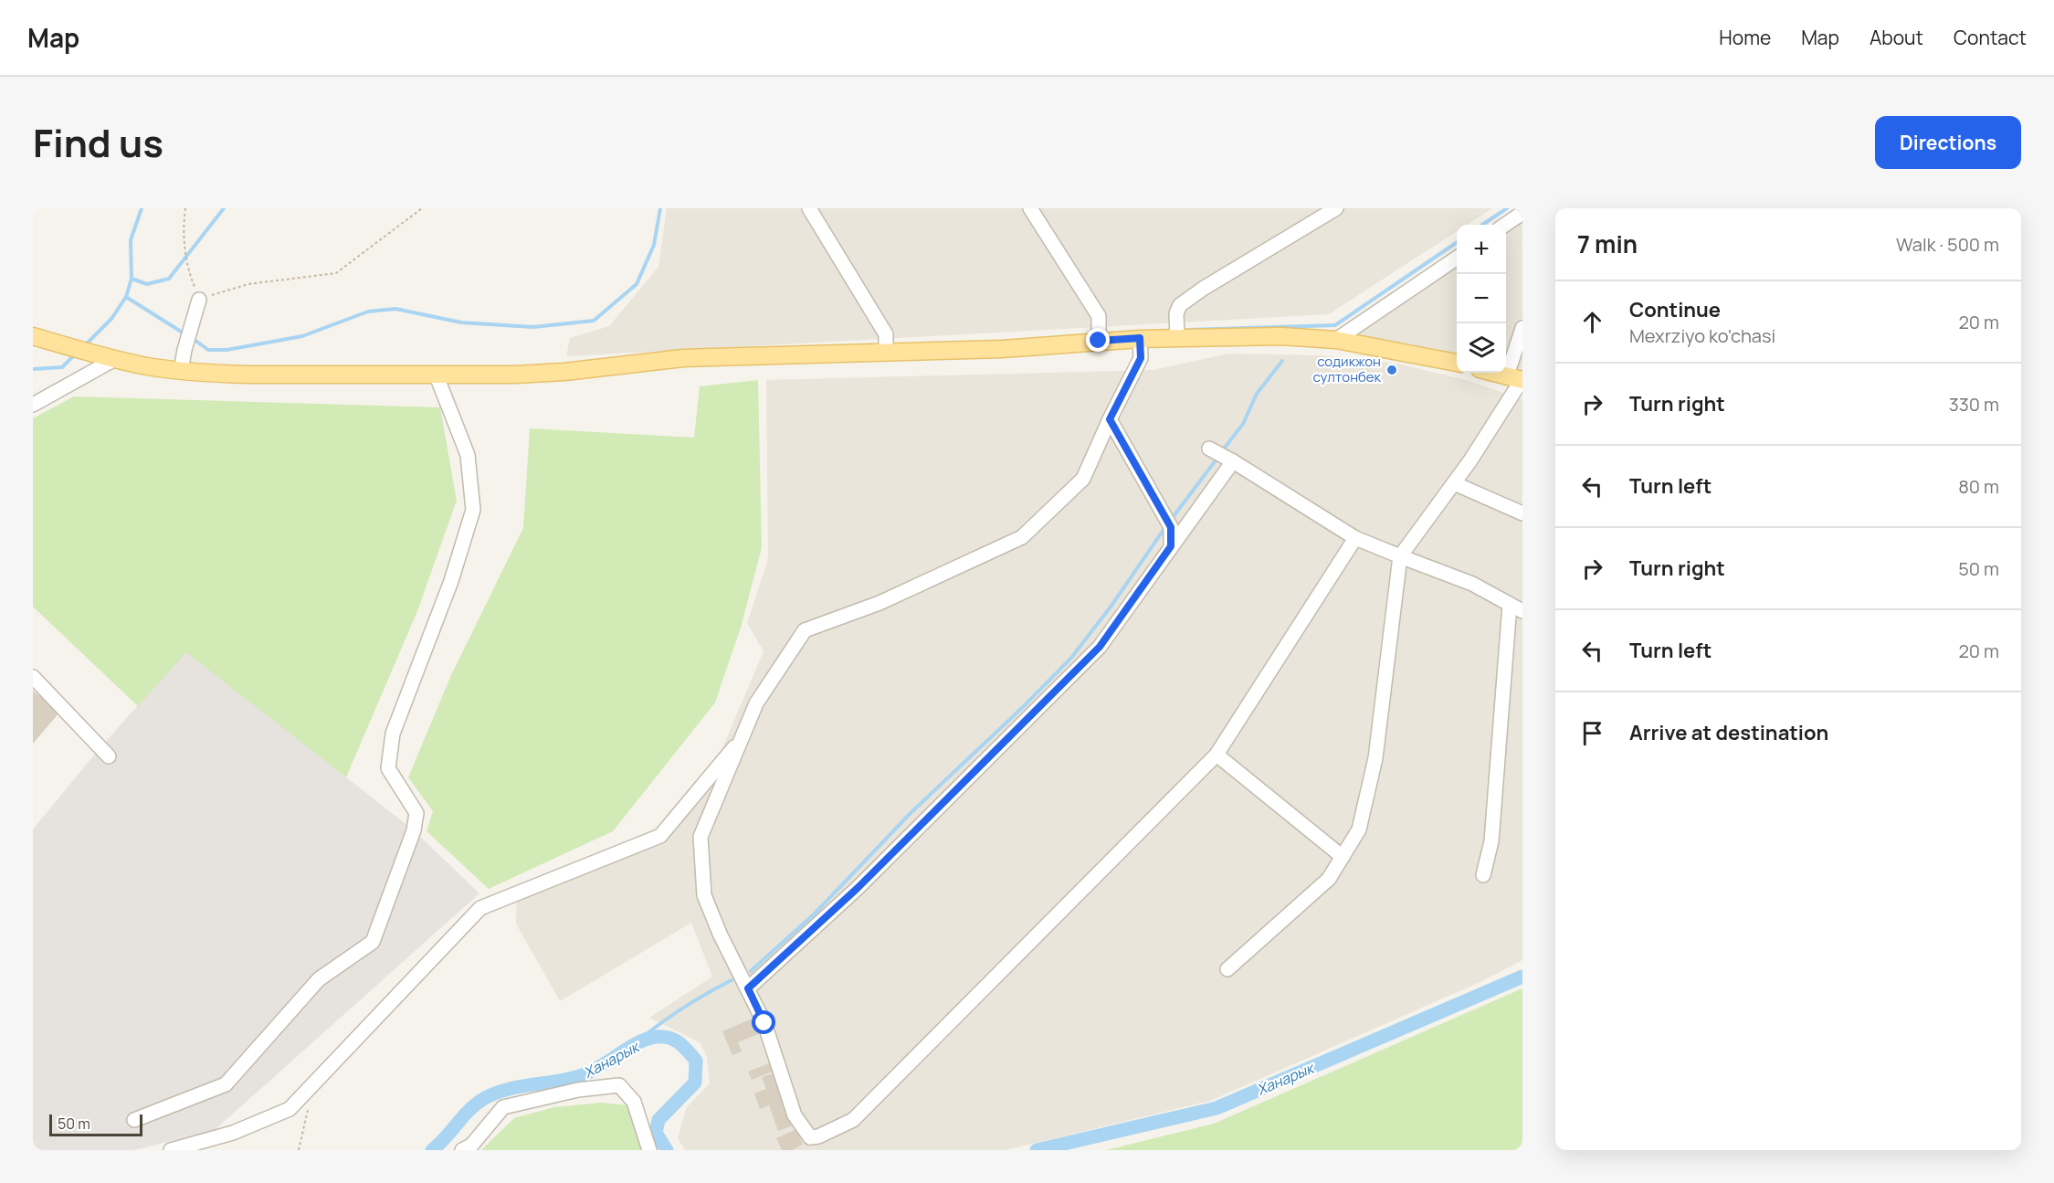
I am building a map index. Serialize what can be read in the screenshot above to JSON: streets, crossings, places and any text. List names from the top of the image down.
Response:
{
  "water": ["Ханарык"],
  "places": ["содикжон султонбек"],
  "scale_bar": "50 m",
  "page": {
    "header": "Map",
    "nav": [
      "Home",
      "Map",
      "About",
      "Contact"
    ],
    "title": "Find us",
    "buttons": "Directions",
    "heading": ["7 min", "Walk · 500 m"],
    "map_buttons": ["+", "−"],
    "list": [
      ["Continue", "Mexrziyo ko'chasi", "20 m"],
      ["Turn right", "330 m"],
      ["Turn left", "80 m"],
      ["Turn right", "50 m"],
      ["Turn left", "20 m"],
      "Arrive at destination"
    ],
    "scale": "50 m"
  }
}
